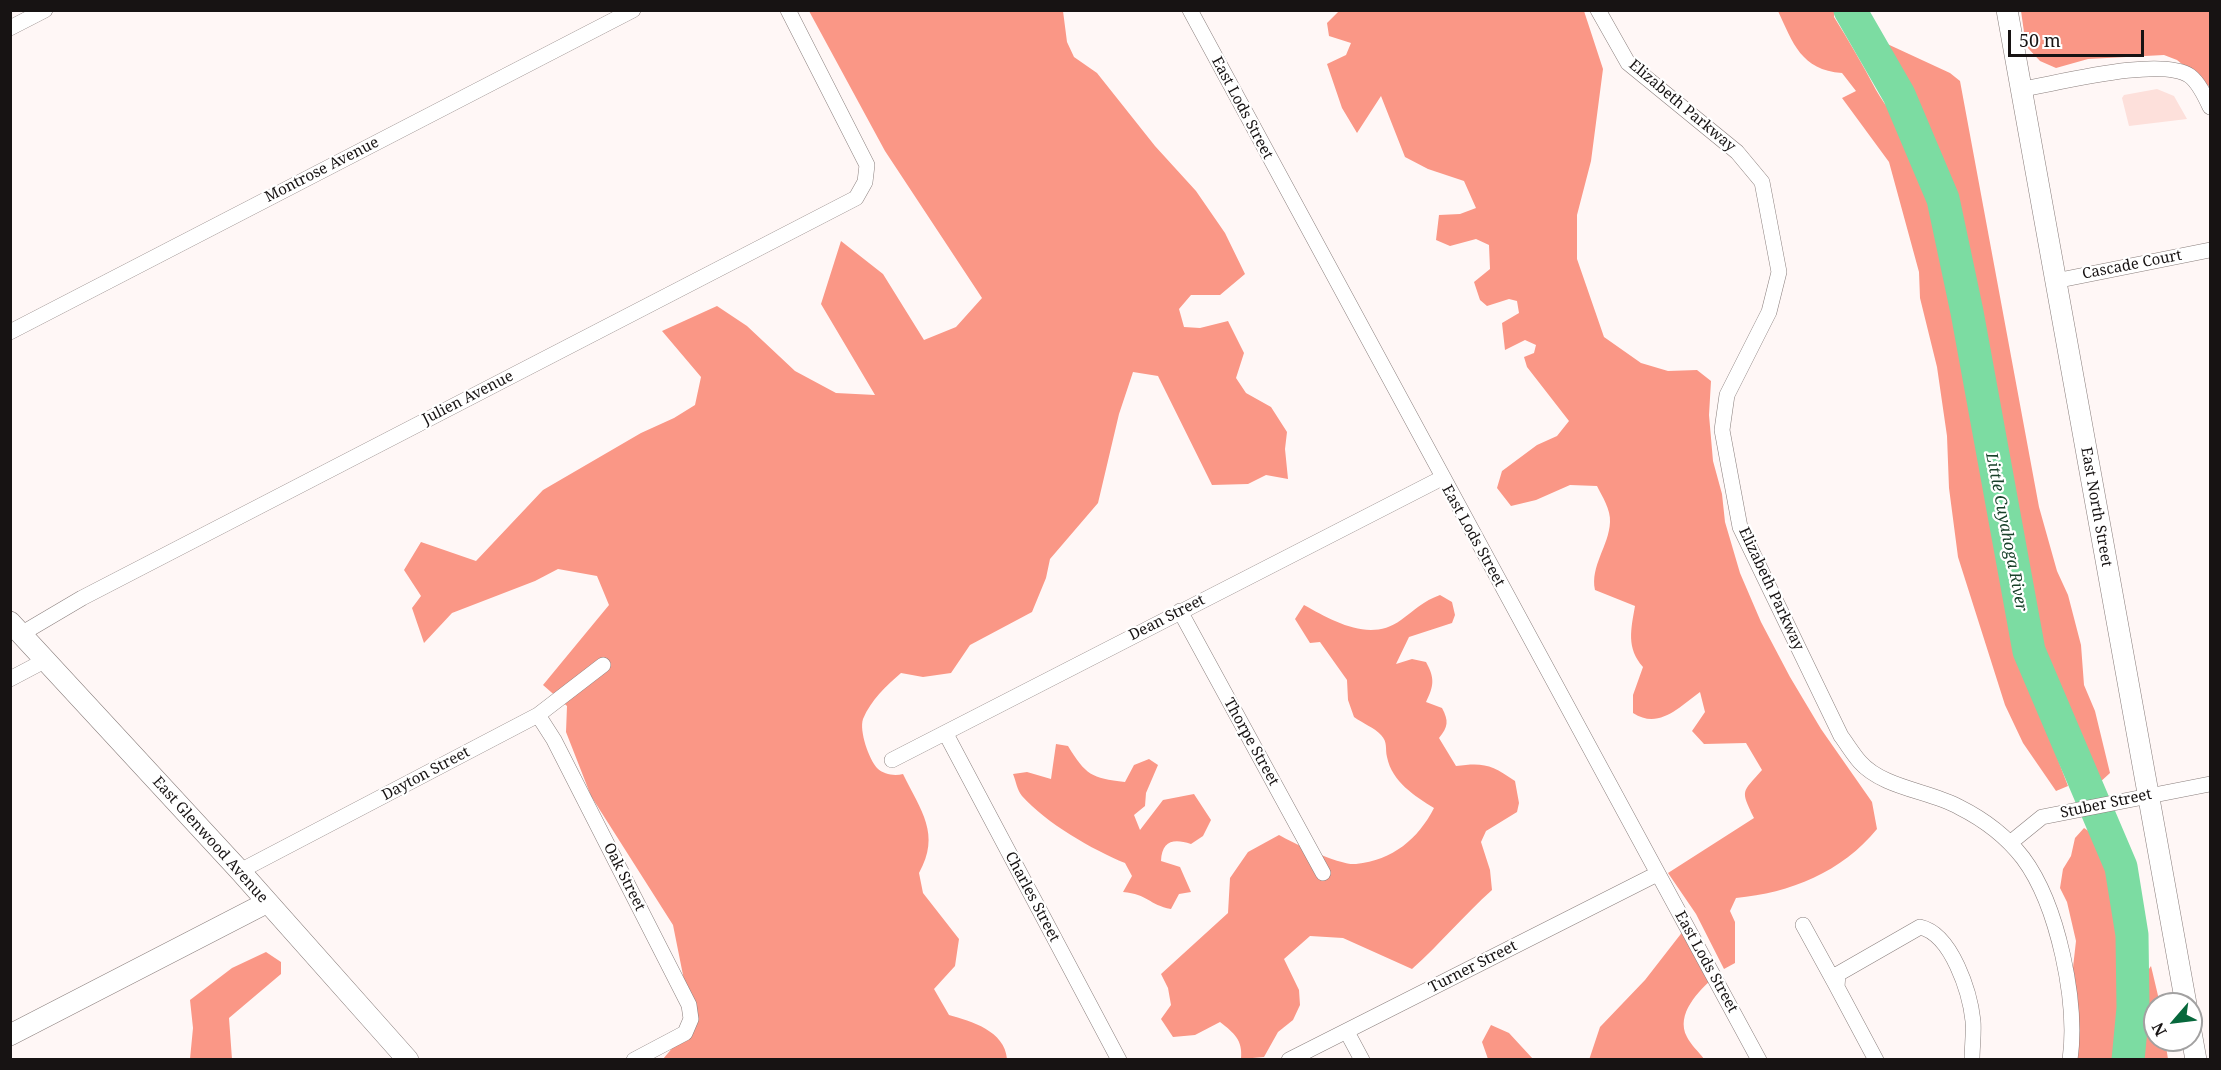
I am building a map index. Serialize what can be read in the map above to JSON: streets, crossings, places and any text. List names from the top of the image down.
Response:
{
  "streets": {
    "street": [
      "Elizabeth Parkway",
      "East Lods Street",
      "Montrose Avenue",
      "Cascade Court",
      "Julien Avenue",
      "East North Street",
      "Dean Street",
      "Thorpe Street",
      "Dayton Street",
      "Stuber Street",
      "East Glenwood Avenue",
      "Oak Street",
      "Charles Street",
      "Turner Street"
    ]
  },
  "crossings": [
    ["Elizabeth Parkway", "Stuber Street"],
    ["East Lods Street", "Dean Street"],
    ["East Lods Street", "Turner Street"],
    ["Cascade Court", "East North Street"],
    ["Julien Avenue", "East Glenwood Avenue"],
    ["East North Street", "Stuber Street"],
    ["Dean Street", "Thorpe Street"],
    ["Dean Street", "Charles Street"],
    ["Dayton Street", "East Glenwood Avenue"],
    ["Dayton Street", "Oak Street"]
  ],
  "water": ["Little Cuyahoga River"],
  "scale_bar": "50 m",
  "north": "bottom left"
}
